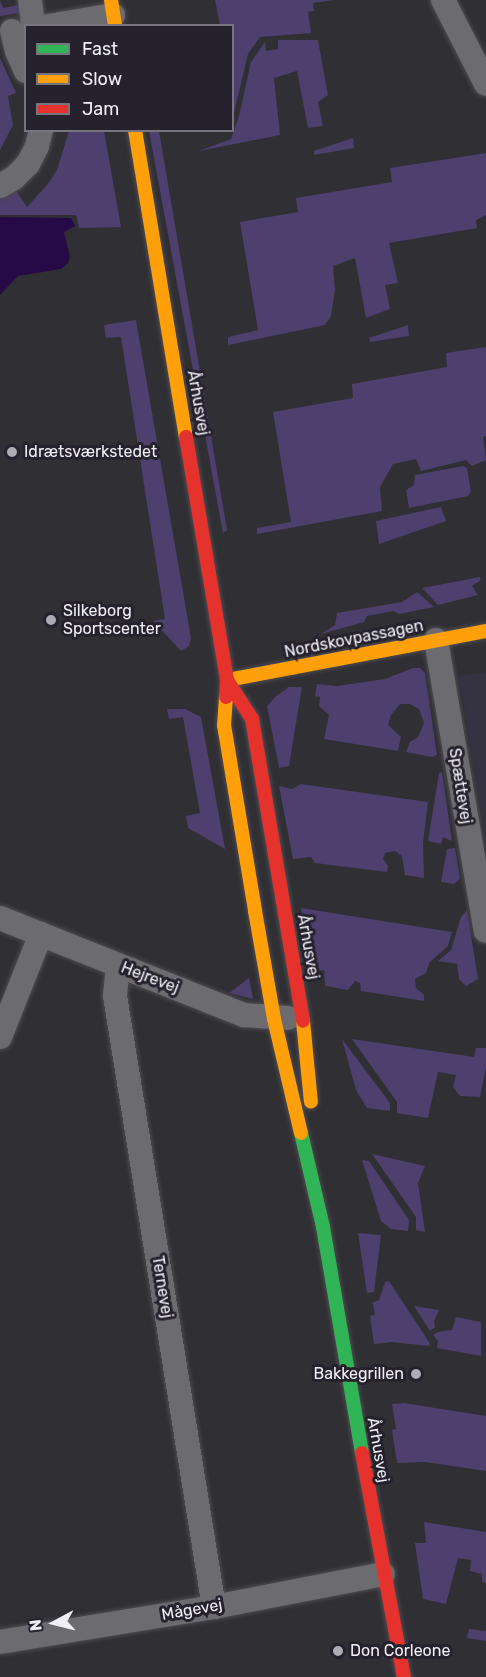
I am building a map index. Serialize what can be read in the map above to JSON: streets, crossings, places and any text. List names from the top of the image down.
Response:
{
  "streets": {
    "street": [
      "Århusvej",
      "Nordskovpassagen",
      "Spættevej",
      "Hejrevej",
      "Ternevej",
      "Mågevej"
    ]
  },
  "crossings": [
    ["Århusvej", "Nordskovpassagen"],
    ["Århusvej", "Hejrevej"],
    ["Århusvej", "Mågevej"],
    ["Nordskovpassagen", "Spættevej"],
    ["Hejrevej", "Ternevej"],
    ["Ternevej", "Mågevej"]
  ],
  "places": [
    "Idrætsværkstedet",
    "Silkeborg Sportscenter",
    "Bakkegrillen",
    "Don Corleone"
  ],
  "legend": ["Fast", "Slow", "Jam"],
  "north": "left"
}
